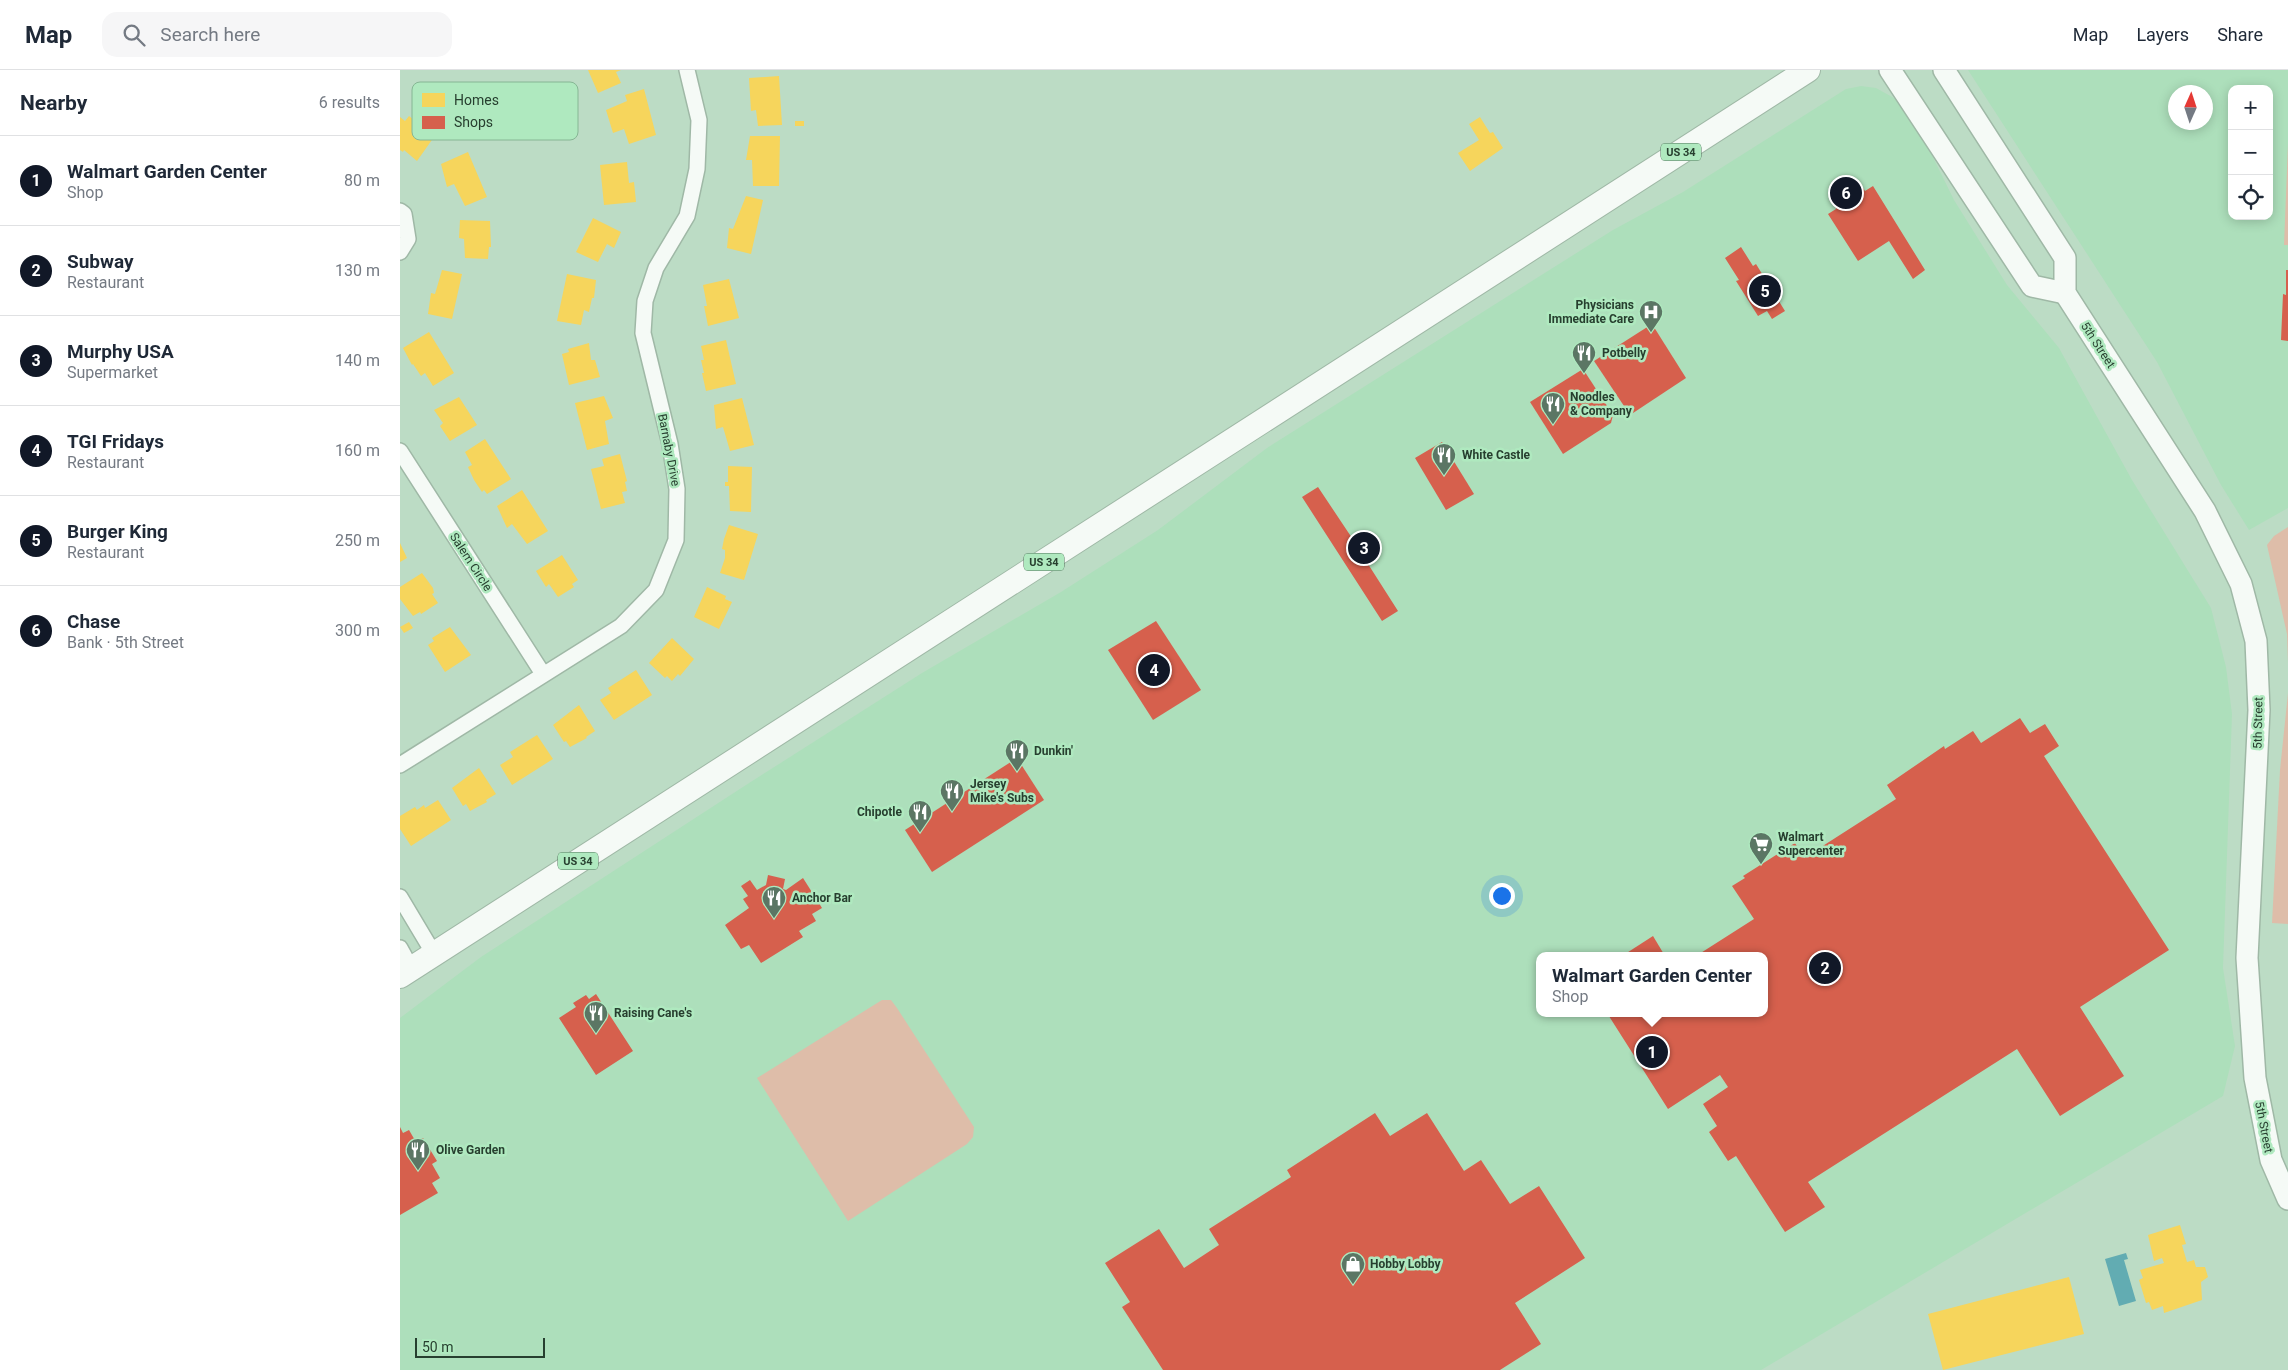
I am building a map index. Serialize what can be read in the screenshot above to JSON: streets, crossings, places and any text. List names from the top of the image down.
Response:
{
  "streets": {
    "main road": ["US 34"],
    "street": ["5th Street", "Barnaby Drive", "Salem Circle"]
  },
  "crossings": [
    ["Barnaby Drive", "Salem Circle"]
  ],
  "places": {
    "hospital": ["Physicians Immediate Care"],
    "restaurant": [
      "Potbelly",
      "Noodles & Company",
      "White Castle",
      "Dunkin'",
      "Jersey Mike's Subs",
      "Chipotle",
      "Anchor Bar",
      "Raising Cane's",
      "Olive Garden"
    ],
    "supermarket": ["Walmart Supercenter"],
    "shop": ["Hobby Lobby"]
  },
  "legend": ["Homes", "Shops"],
  "scale_bar": "50 m",
  "north": "top",
  "page": {
    "header": "Map",
    "search": "Search here",
    "nav": ["Map", "Layers", "Share"],
    "heading": ["Nearby", "6 results"],
    "map_buttons": ["+", "−"],
    "list": [
      {
        "mark": "1",
        "name": "Walmart Garden Center",
        "note": "Shop",
        "value": "80 m"
      },
      {
        "mark": "2",
        "name": "Subway",
        "note": "Restaurant",
        "value": "130 m"
      },
      {
        "mark": "3",
        "name": "Murphy USA",
        "note": "Supermarket",
        "value": "140 m"
      },
      {
        "mark": "4",
        "name": "TGI Fridays",
        "note": "Restaurant",
        "value": "160 m"
      },
      {
        "mark": "5",
        "name": "Burger King",
        "note": "Restaurant",
        "value": "250 m"
      },
      {
        "mark": "6",
        "name": "Chase",
        "note": "Bank · 5th Street",
        "value": "300 m"
      }
    ],
    "pins": [
      "6",
      "5",
      "3",
      "4",
      "2",
      "1"
    ],
    "popup": ["Walmart Garden Center", "Shop"],
    "scale": "50 m"
  }
}
